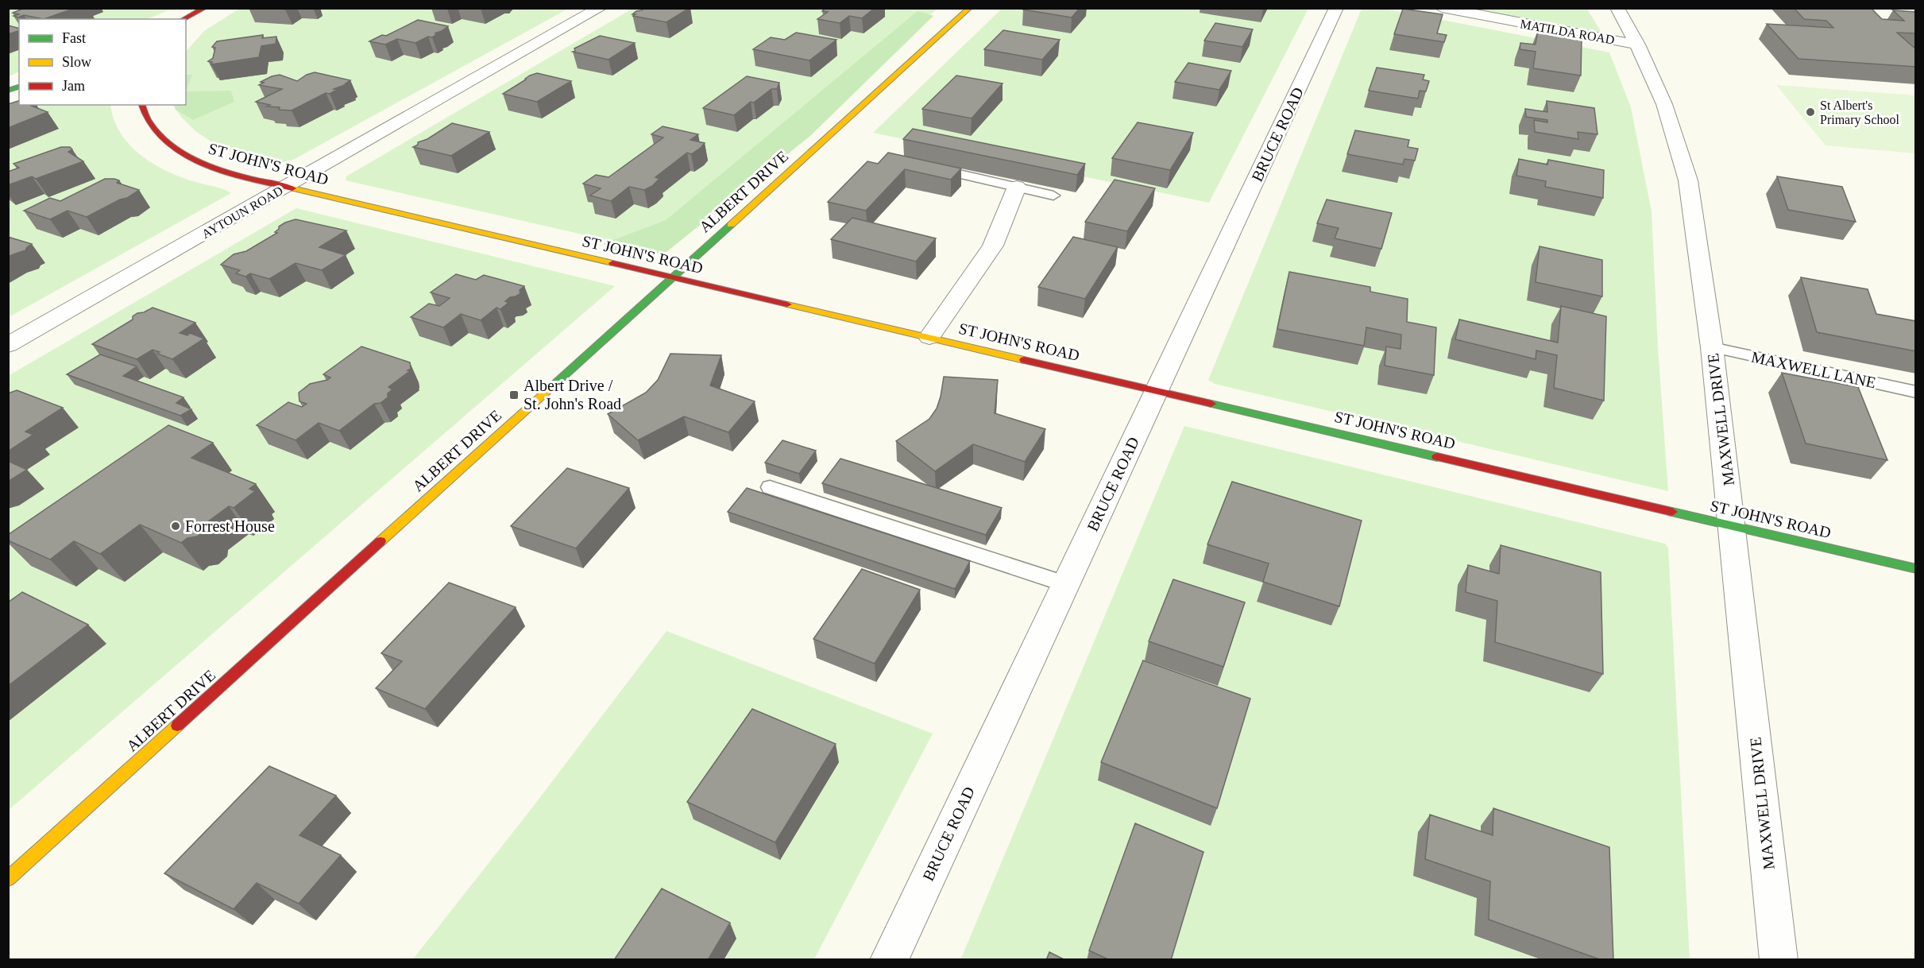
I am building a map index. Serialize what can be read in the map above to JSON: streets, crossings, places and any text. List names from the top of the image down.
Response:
{
  "streets": {
    "street": [
      "MATILDA ROAD",
      "BRUCE ROAD",
      "ST JOHN'S ROAD",
      "ALBERT DRIVE",
      "AYTOUN ROAD",
      "MAXWELL DRIVE"
    ],
    "lane": ["MAXWELL LANE"]
  },
  "crossings": [
    ["MATILDA ROAD", "MAXWELL DRIVE"],
    ["BRUCE ROAD", "ST JOHN'S ROAD"],
    ["ST JOHN'S ROAD", "ALBERT DRIVE"],
    ["ST JOHN'S ROAD", "AYTOUN ROAD"],
    ["ST JOHN'S ROAD", "MAXWELL DRIVE"],
    ["MAXWELL LANE", "MAXWELL DRIVE"]
  ],
  "places": {
    "other": ["St Albert's Primary School", "Forrest House"],
    "transit": ["Albert Drive / St. John's Road"]
  },
  "legend": ["Fast", "Slow", "Jam"]
}
